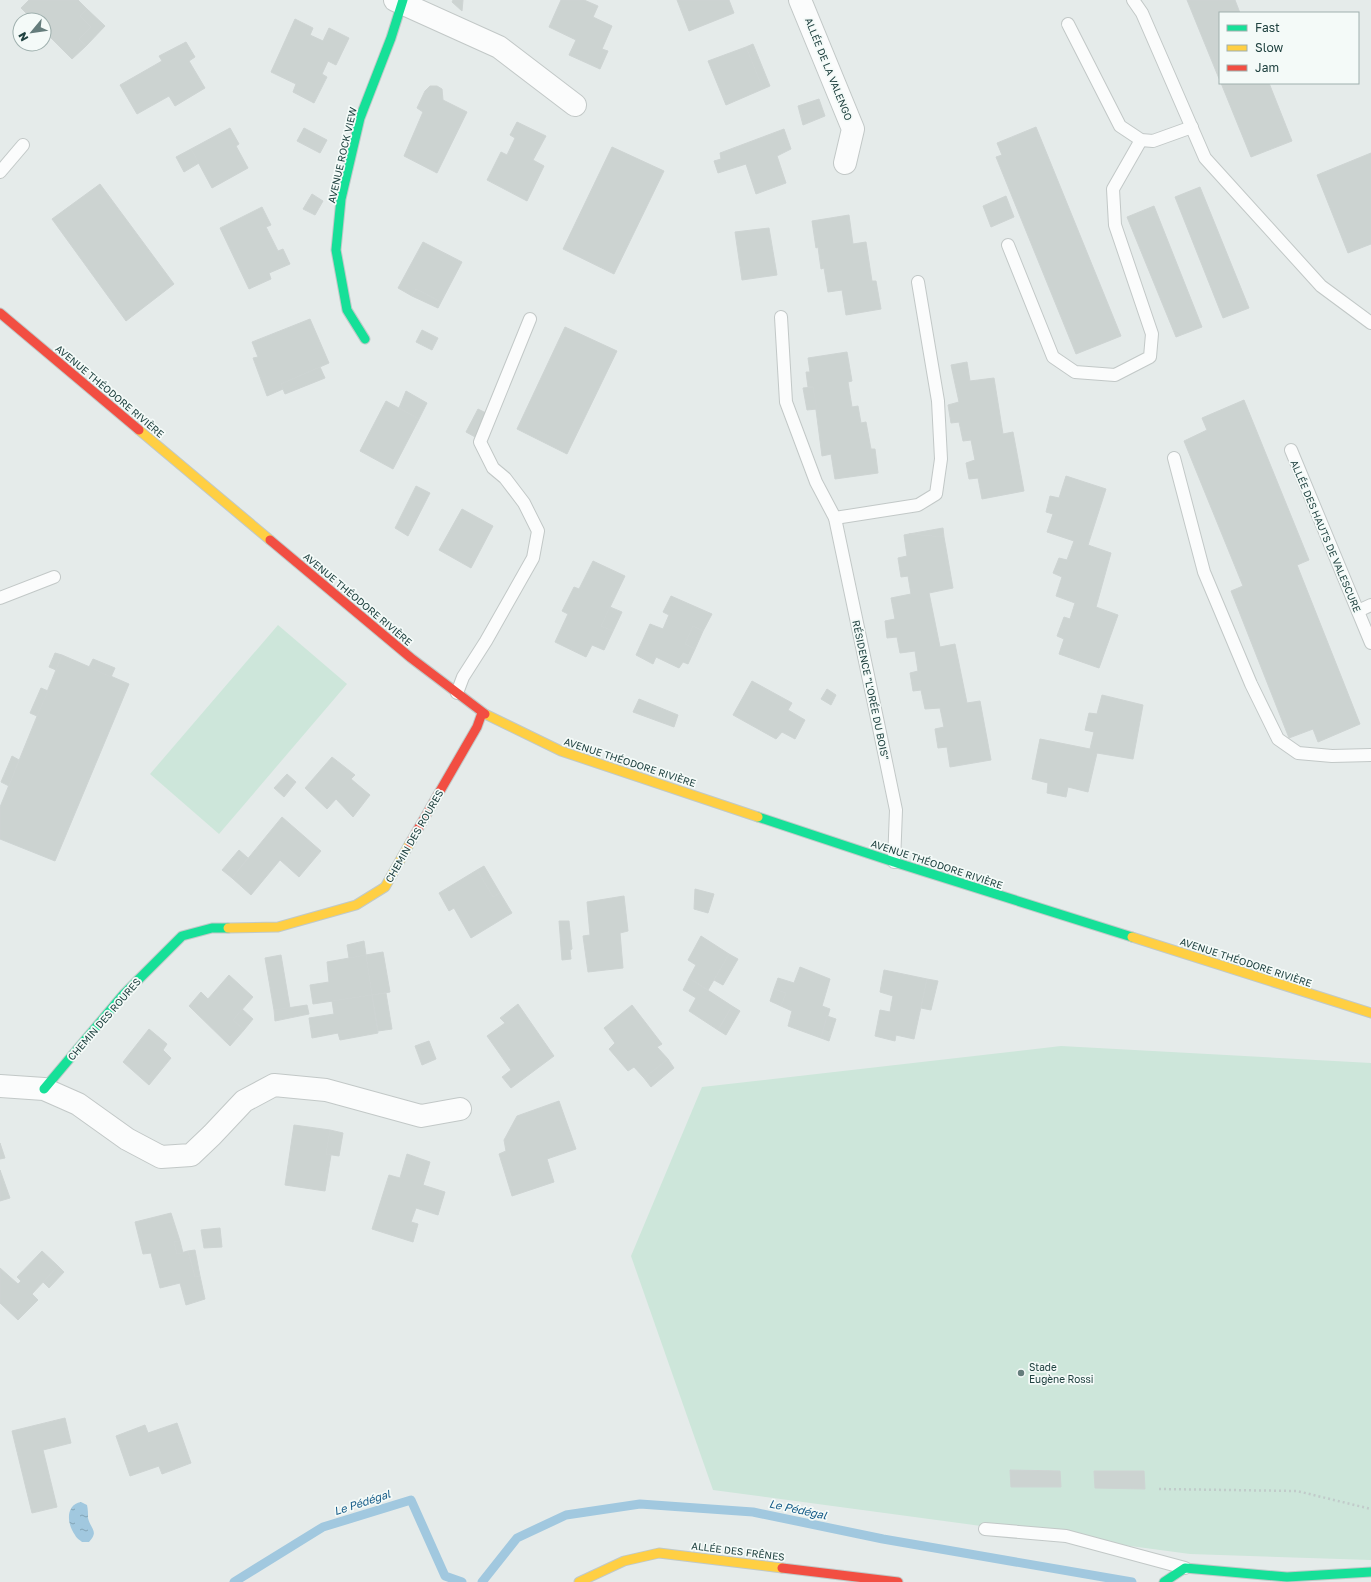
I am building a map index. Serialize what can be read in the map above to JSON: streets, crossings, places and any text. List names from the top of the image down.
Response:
{
  "streets": {
    "main road": [
      "AVENUE ROCK VIEW",
      "AVENUE THÉODORE RIVIÈRE",
      "CHEMIN DES ROURES",
      "ALLÉE DES FRÊNES"
    ],
    "street": ["ALLÉE DE LA VALENGO"],
    "lane": ["ALLÉE DES HAUTS DE VALESCURE", "RÉSIDENCE \"L'ORÉE DU BOIS\""]
  },
  "crossings": [
    ["AVENUE THÉODORE RIVIÈRE", "RÉSIDENCE \"L'ORÉE DU BOIS\""],
    ["AVENUE THÉODORE RIVIÈRE", "CHEMIN DES ROURES"]
  ],
  "water": ["Le Pédégal"],
  "places": ["Stade Eugène Rossi"],
  "legend": ["Fast", "Slow", "Jam"],
  "north": "bottom left"
}
